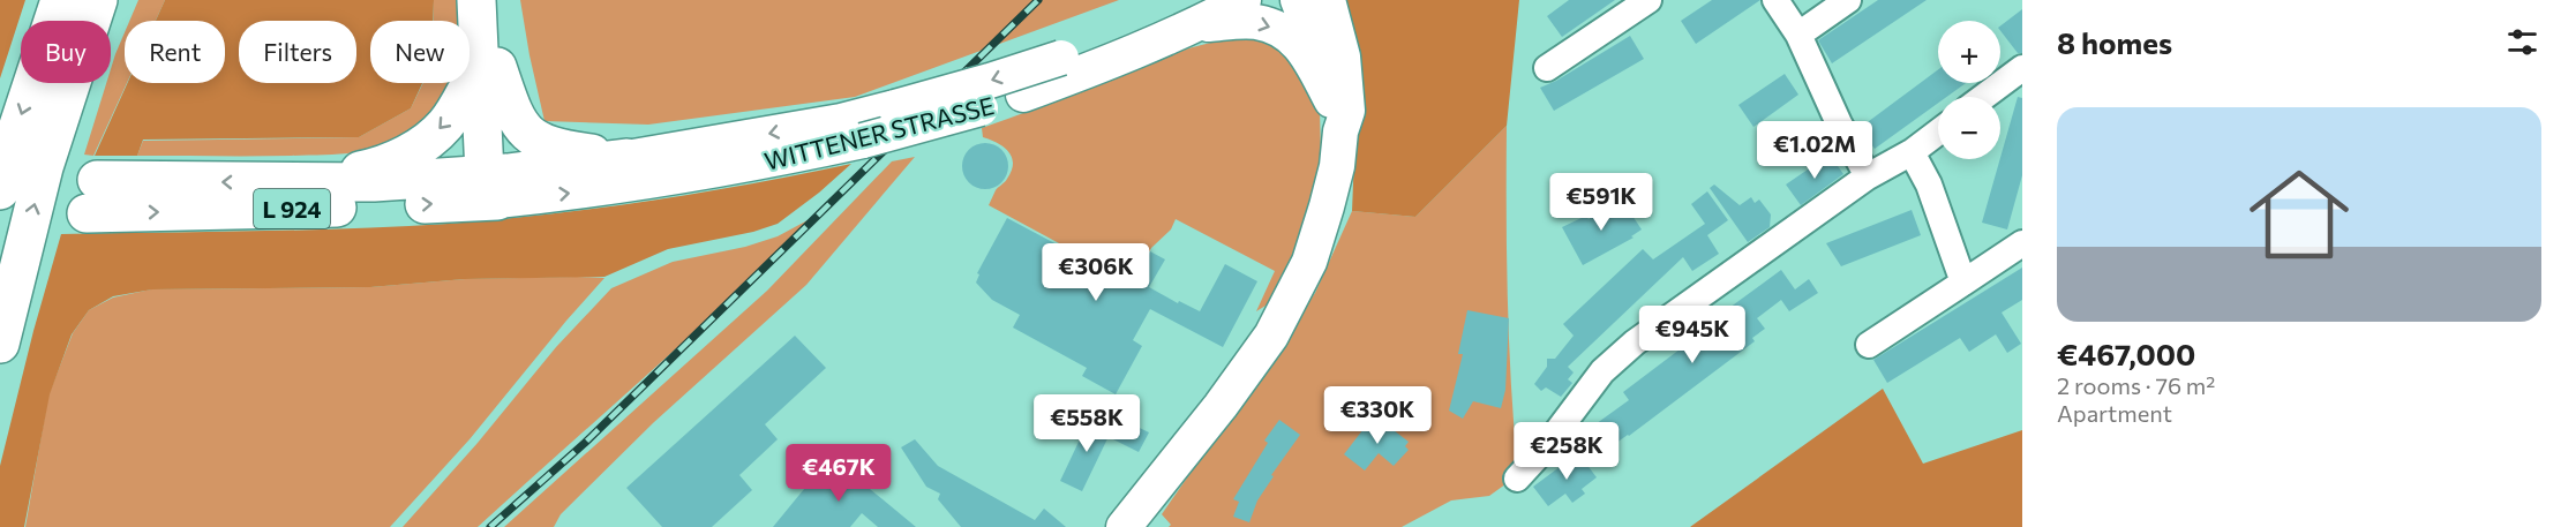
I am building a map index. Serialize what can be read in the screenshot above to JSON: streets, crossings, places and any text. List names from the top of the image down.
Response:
{
  "streets": {
    "highway": ["L 924"],
    "main road": ["WITTENER STRASSE"]
  },
  "crossings": [
    ["WITTENER STRASSE", "L 924"]
  ],
  "page": {
    "heading": "8 homes",
    "map_buttons": ["+", "−"],
    "chip": [
      "Buy",
      "Rent",
      "Filters",
      "New"
    ],
    "list": [
      {
        "name": "€467,000",
        "note": "2 rooms · 76 m² · Apartment"
      }
    ],
    "price": [
      "€1.02M",
      "€591K",
      "€306K",
      "€945K",
      "€330K",
      "€558K",
      "€258K",
      "€467K"
    ]
  }
}
